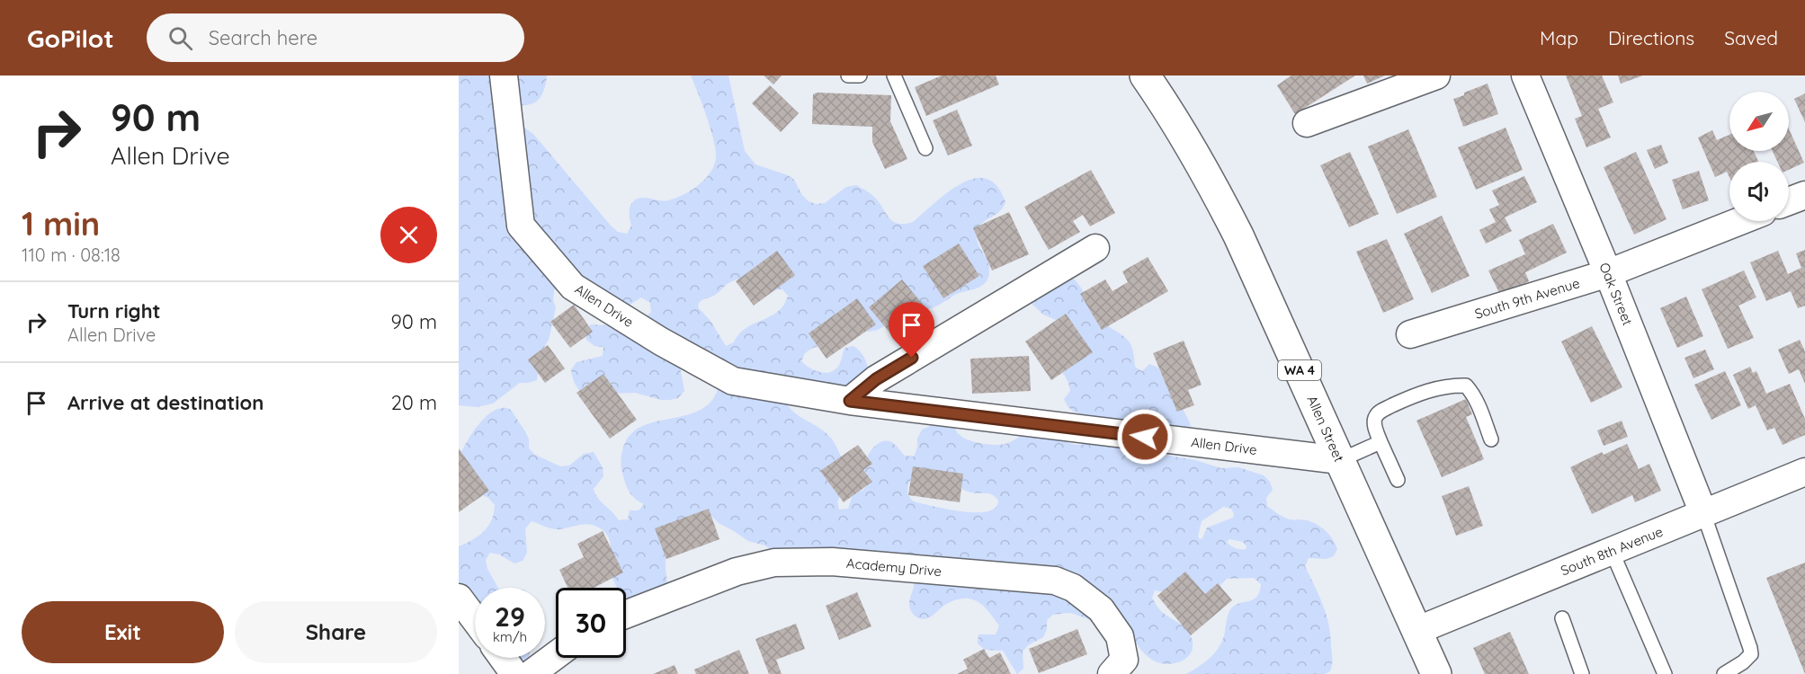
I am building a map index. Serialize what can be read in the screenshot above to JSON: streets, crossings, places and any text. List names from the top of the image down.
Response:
{
  "streets": {
    "main road": ["WA 4", "Allen Street"],
    "street": [
      "Oak Street",
      "South 9th Avenue",
      "Allen Drive",
      "South 8th Avenue",
      "Academy Drive"
    ]
  },
  "crossings": [
    ["Oak Street", "South 9th Avenue"],
    ["Oak Street", "South 8th Avenue"],
    ["Allen Drive", "Allen Street"],
    ["Allen Street", "South 8th Avenue"]
  ],
  "north": "bottom left",
  "page": {
    "header": "GoPilot",
    "search": "Search here",
    "nav": ["Map", "Directions", "Saved"],
    "turn": ["90 m", "Allen Drive"],
    "heading": ["1 min", "110 m · 08:18"],
    "list": [
      {
        "name": "Turn right",
        "note": "Allen Drive",
        "value": "90 m"
      },
      {
        "name": "Arrive at destination",
        "value": "20 m"
      }
    ],
    "speed": "29 km/h",
    "limit": "30",
    "buttons": ["Exit", "Share"]
  }
}
